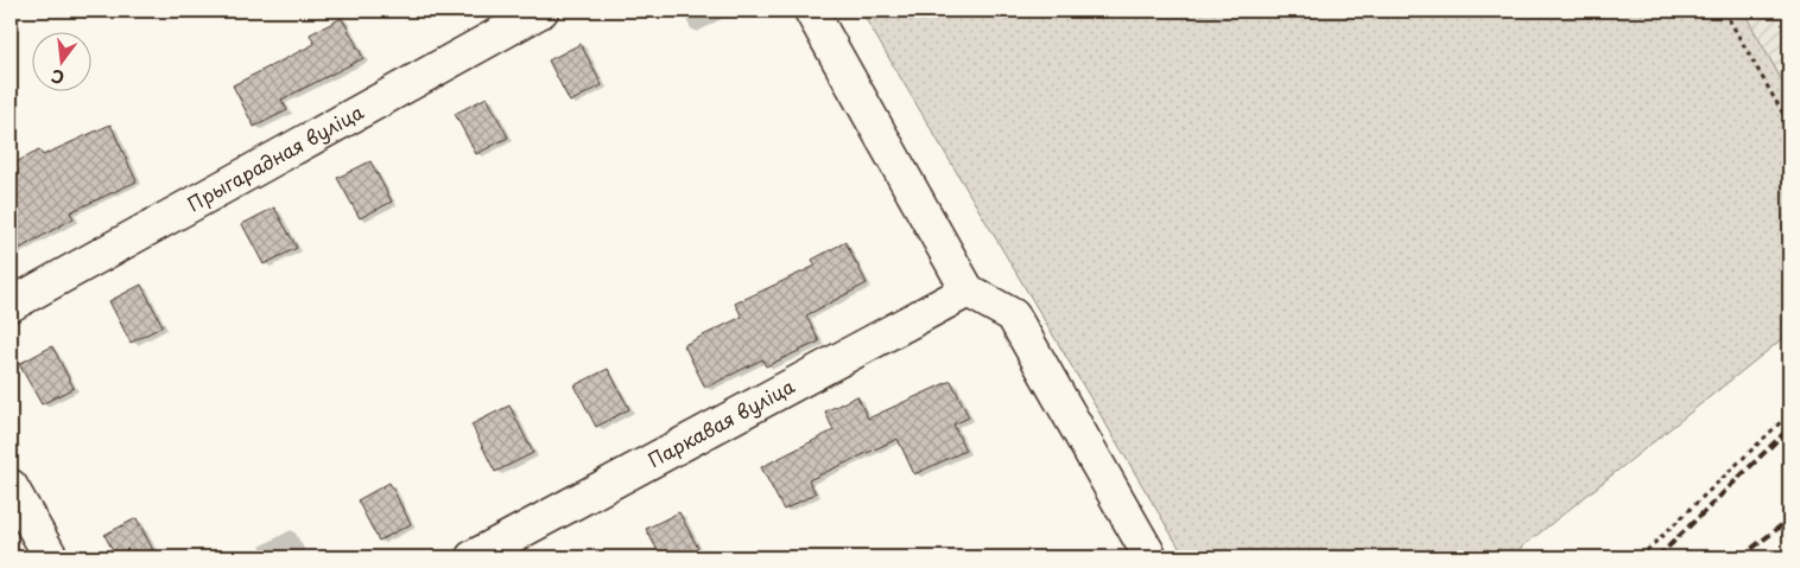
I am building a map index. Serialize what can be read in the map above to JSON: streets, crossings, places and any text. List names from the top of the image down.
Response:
{
  "streets": {
    "street": ["Прыгарадная вуліца", "Паркавая вуліца"]
  },
  "north": "bottom"
}
